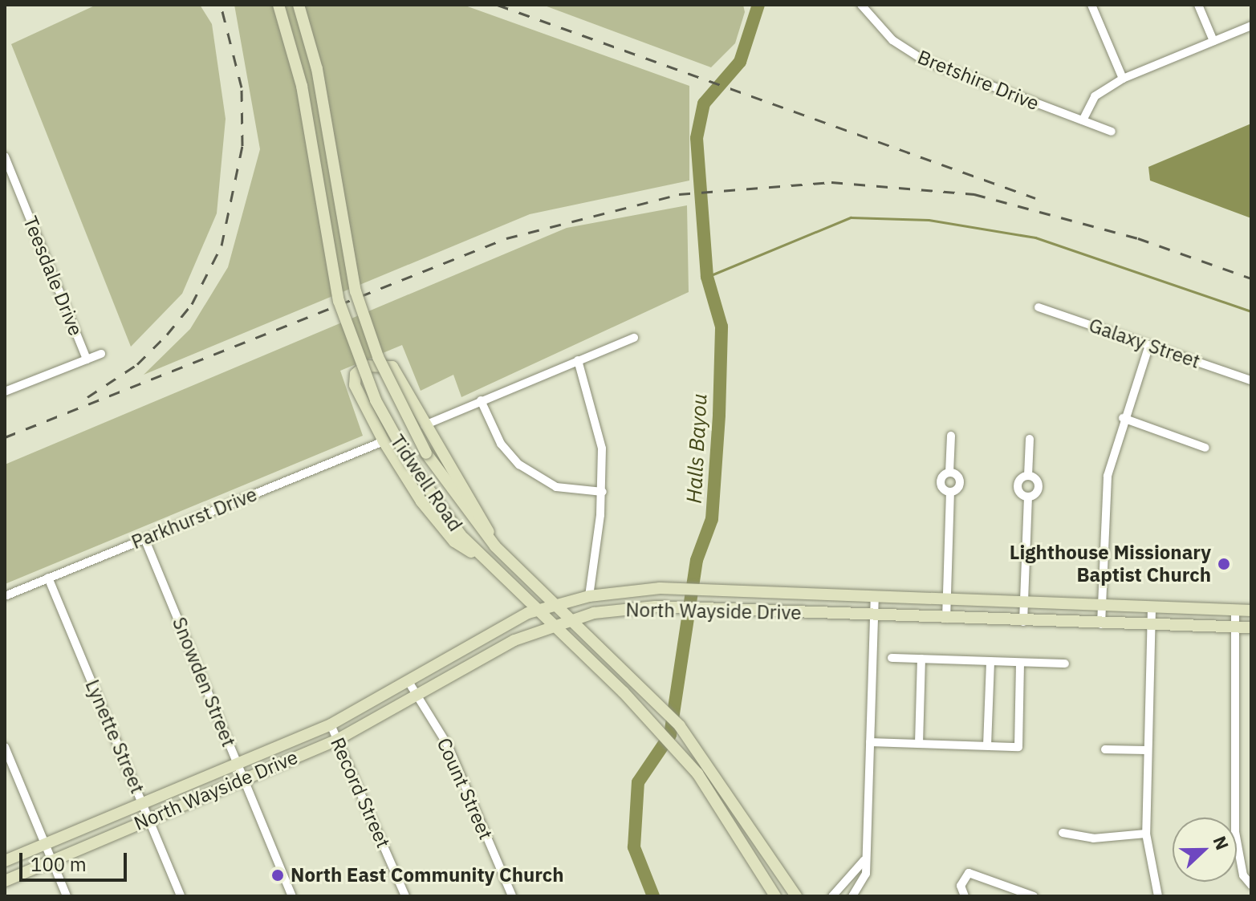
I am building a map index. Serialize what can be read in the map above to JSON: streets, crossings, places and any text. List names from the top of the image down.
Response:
{
  "streets": {
    "main road": ["Tidwell Road", "North Wayside Drive"],
    "street": [
      "Bretshire Drive",
      "Teesdale Drive",
      "Galaxy Street",
      "Parkhurst Drive",
      "Snowden Street",
      "Lynette Street",
      "Count Street",
      "Record Street"
    ]
  },
  "crossings": [
    ["Tidwell Road", "North Wayside Drive"],
    ["Parkhurst Drive", "Snowden Street"],
    ["Parkhurst Drive", "Lynette Street"],
    ["North Wayside Drive", "Snowden Street"],
    ["North Wayside Drive", "Lynette Street"],
    ["North Wayside Drive", "Count Street"],
    ["North Wayside Drive", "Record Street"]
  ],
  "water": ["Halls Bayou"],
  "places": ["Lighthouse Missionary Baptist Church", "North East Community Church"],
  "scale_bar": "100 m",
  "north": "right"
}
